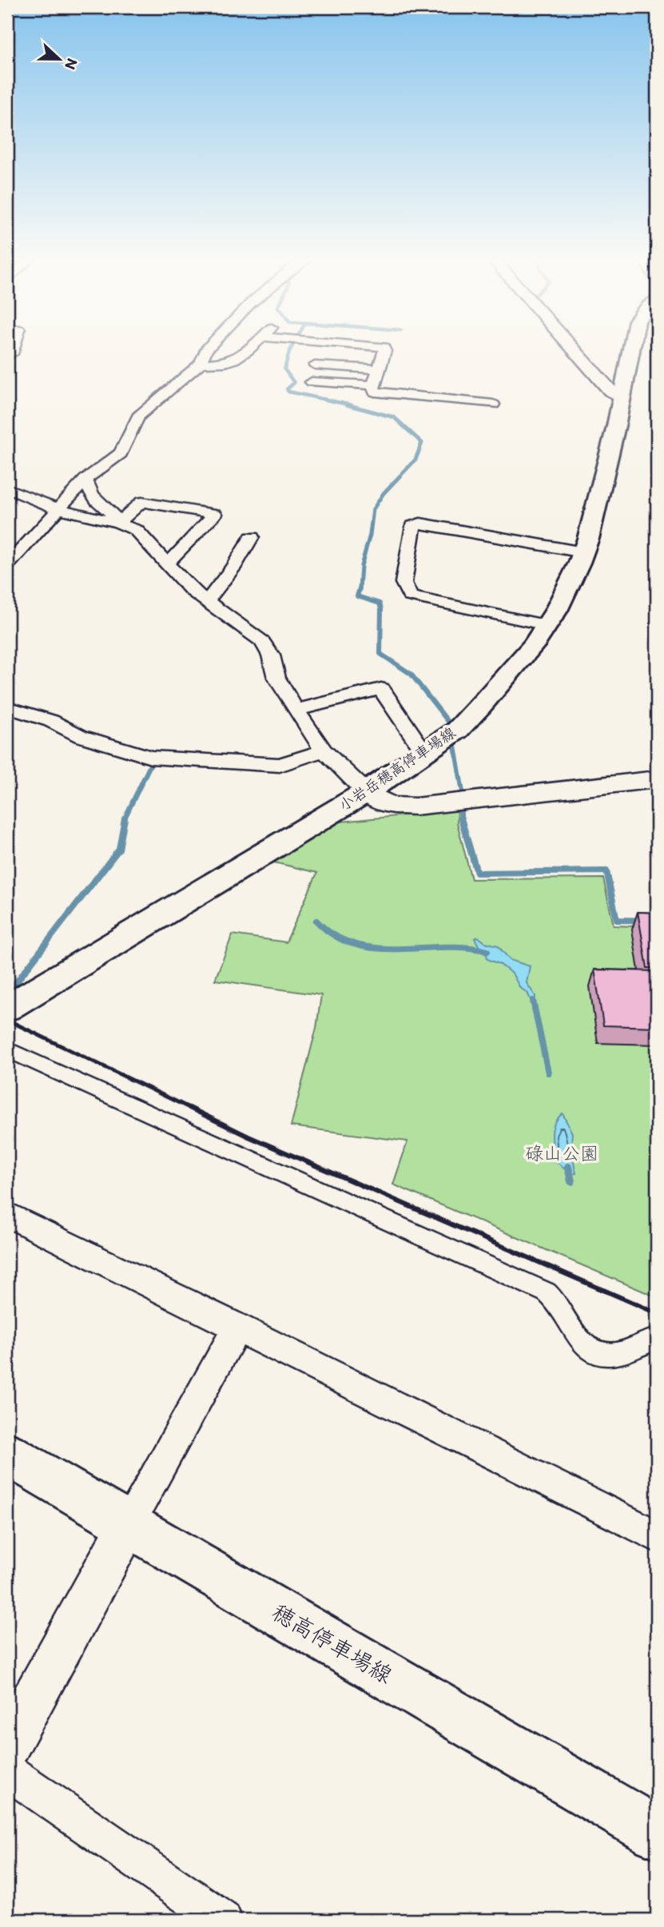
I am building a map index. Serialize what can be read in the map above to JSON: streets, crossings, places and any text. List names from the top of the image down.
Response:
{
  "streets": {
    "main road": ["小岩岳穂高停車場線", "穂高停車場線"]
  },
  "parks": ["碌山公園"],
  "north": "right"
}
